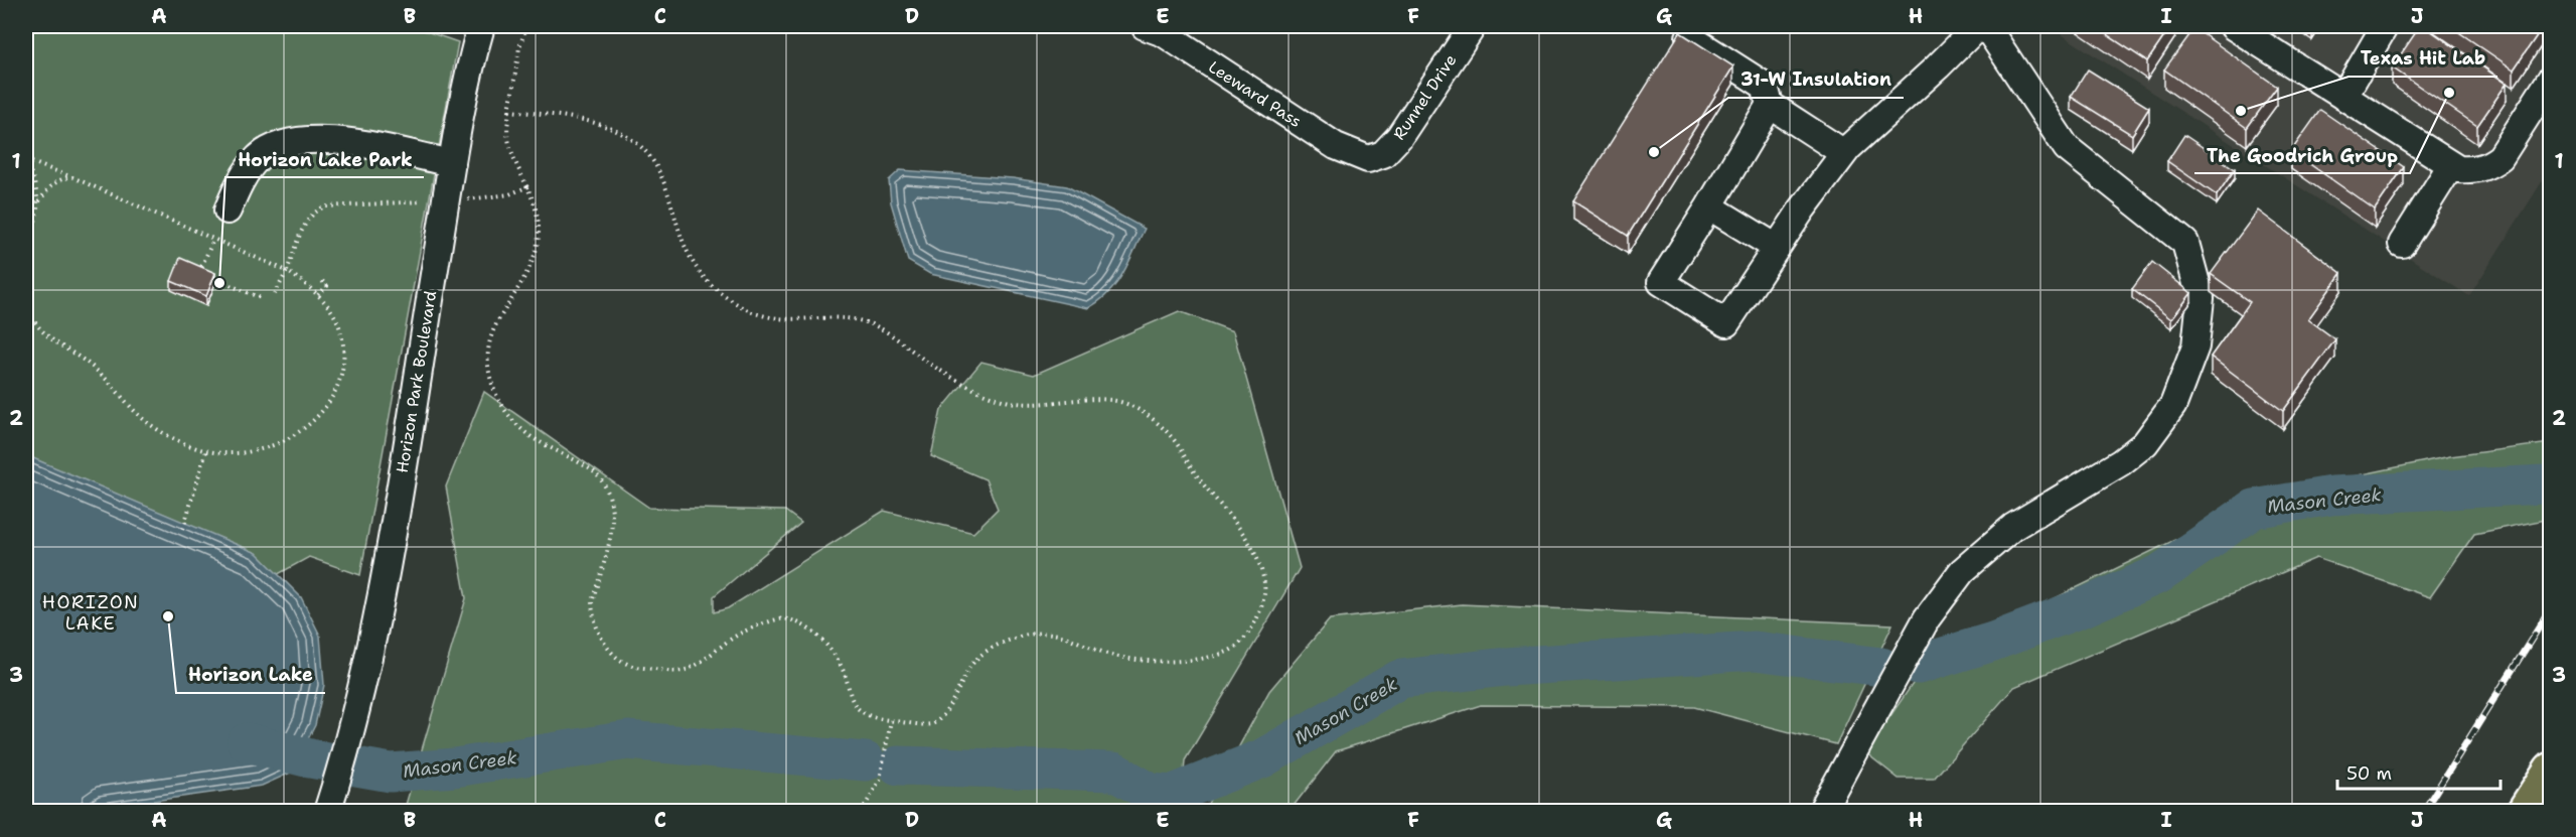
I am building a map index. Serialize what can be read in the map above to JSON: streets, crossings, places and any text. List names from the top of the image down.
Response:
{
  "streets": {
    "street": ["Leeward Pass", "Runnel Drive", "Horizon Park Boulevard"]
  },
  "crossings": [
    ["Leeward Pass", "Runnel Drive"]
  ],
  "districts": ["HORIZON LAKE"],
  "water": ["Mason Creek"],
  "places": [
    "The Goodrich Group",
    "Texas Hit Lab",
    "31-W Insulation",
    "Horizon Lake Park",
    "Horizon Lake"
  ],
  "scale_bar": "50 m",
  "grid": {
    "columns": [
      "A",
      "B",
      "C",
      "D",
      "E",
      "F",
      "G",
      "H",
      "I",
      "J"
    ],
    "rows": ["1", "2", "3"]
  }
}
